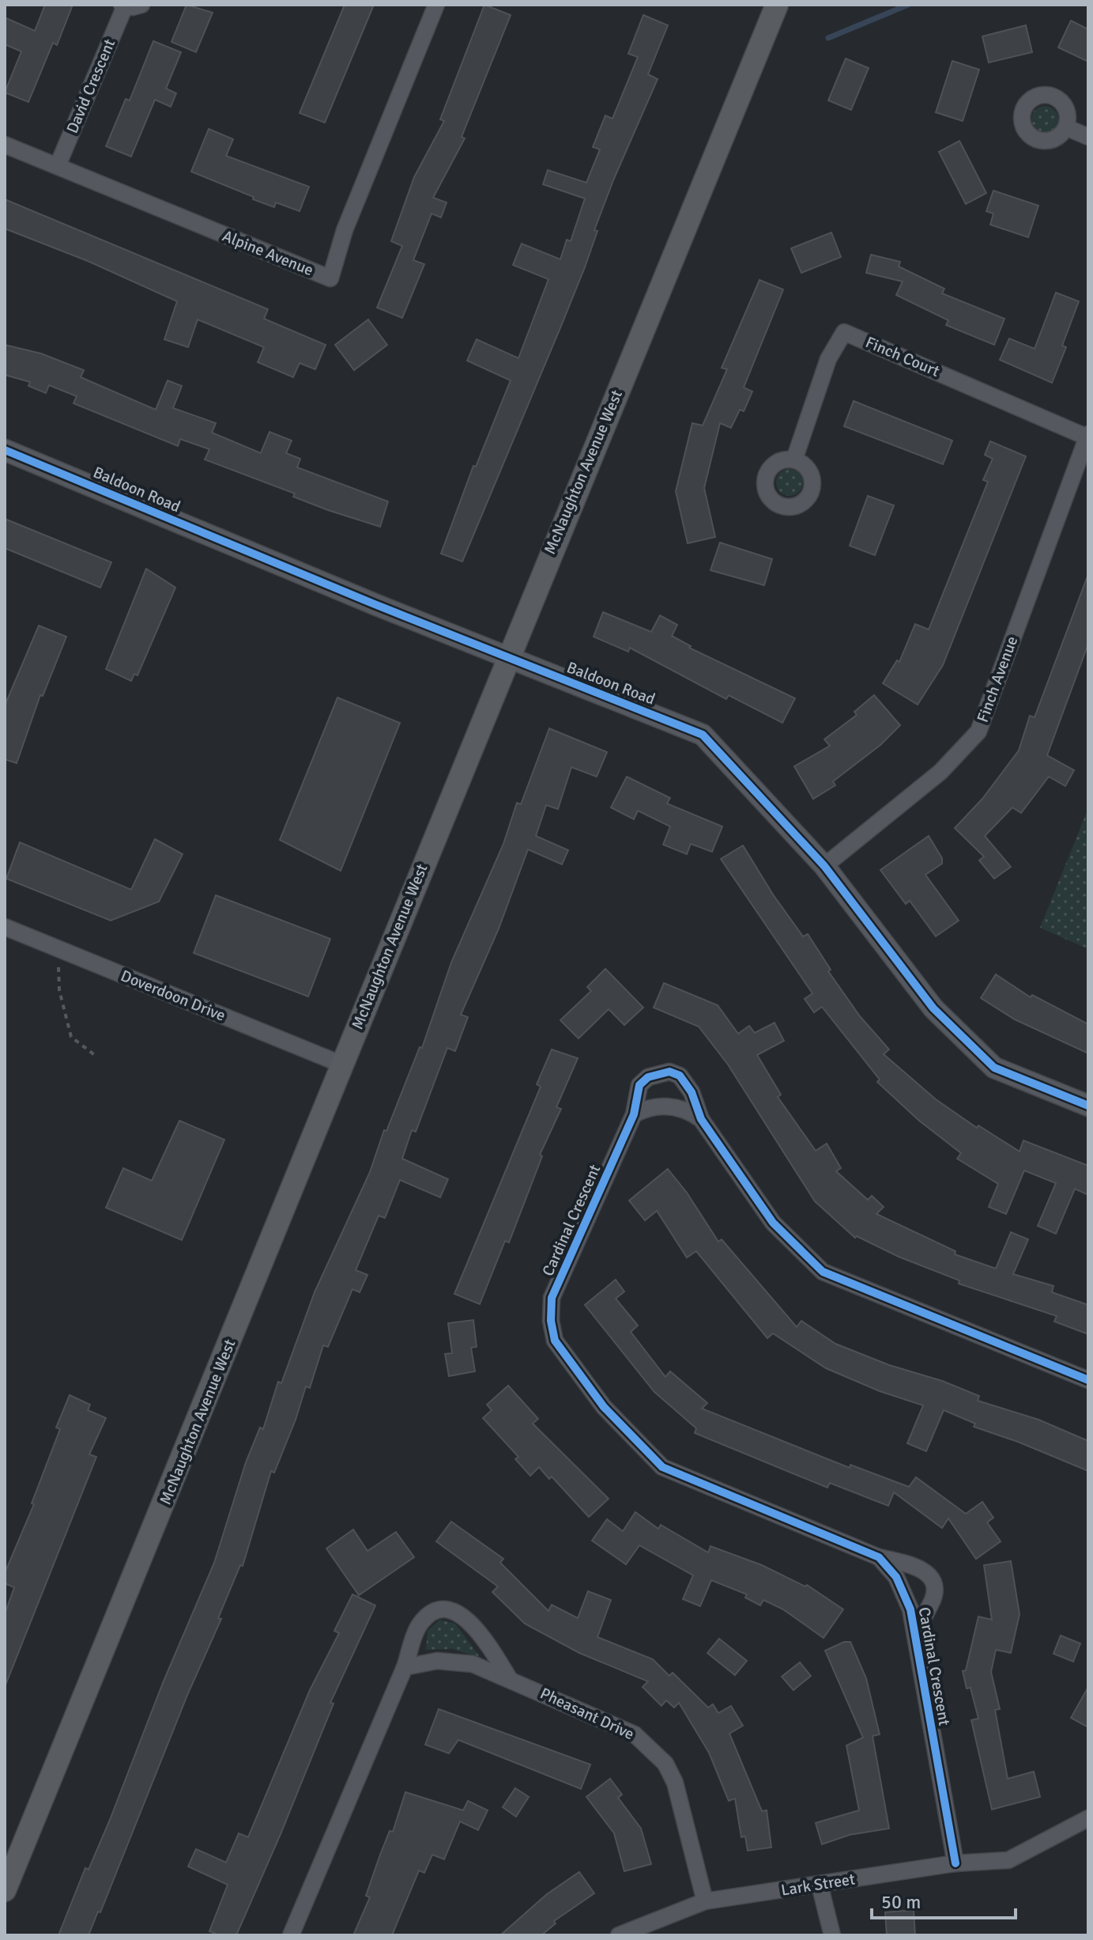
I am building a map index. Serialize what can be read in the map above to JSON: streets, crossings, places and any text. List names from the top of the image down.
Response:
{
  "streets": {
    "main road": ["McNaughton Avenue West"],
    "street": [
      "David Crescent",
      "Alpine Avenue",
      "Finch Court",
      "Baldoon Road",
      "Finch Avenue",
      "Doverdoon Drive",
      "Cardinal Crescent",
      "Pheasant Drive",
      "Lark Street"
    ]
  },
  "crossings": [
    ["David Crescent", "Alpine Avenue"],
    ["Finch Court", "Finch Avenue"],
    ["McNaughton Avenue West", "Baldoon Road"],
    ["McNaughton Avenue West", "Doverdoon Drive"],
    ["Baldoon Road", "Finch Avenue"],
    ["Cardinal Crescent", "Lark Street"],
    ["Pheasant Drive", "Lark Street"]
  ],
  "scale_bar": "50 m"
}
